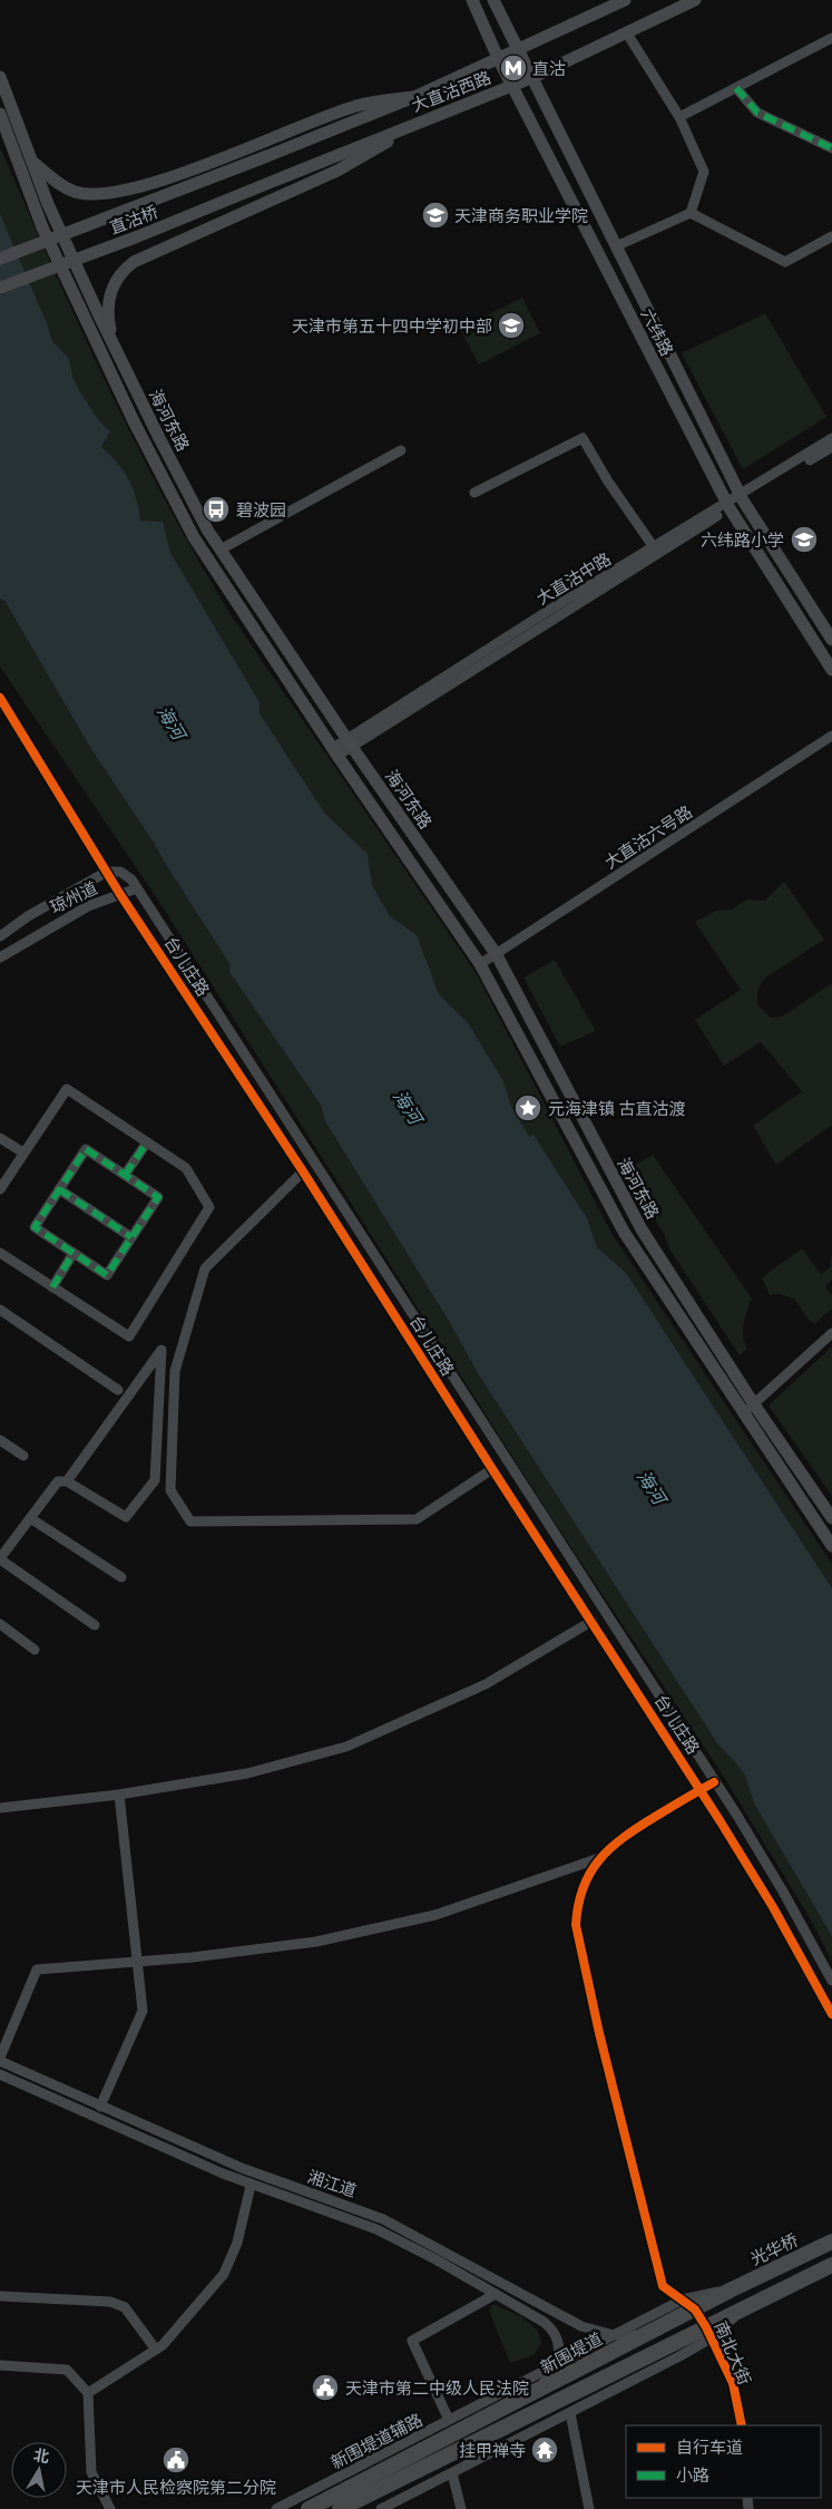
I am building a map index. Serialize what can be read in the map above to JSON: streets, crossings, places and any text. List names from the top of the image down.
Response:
{
  "streets": {
    "highway": ["光华桥", "新围堤道"],
    "main road": [
      "大直沽西路",
      "直沽桥",
      "六纬路",
      "海河东路"
    ],
    "street": [
      "大直沽中路",
      "大直沽六号路",
      "琼州道",
      "台儿庄路",
      "湘江道",
      "南北大街",
      "新围堤道辅路"
    ]
  },
  "crossings": [
    ["大直沽西路", "直沽桥"],
    ["大直沽西路", "六纬路"],
    ["六纬路", "大直沽中路"],
    ["海河东路", "大直沽中路"],
    ["海河东路", "大直沽六号路"],
    ["琼州道", "台儿庄路"],
    ["湘江道", "新围堤道"],
    ["湘江道", "新围堤道辅路"],
    ["光华桥", "新围堤道"],
    ["新围堤道", "南北大街"],
    ["新围堤道", "新围堤道辅路"],
    ["南北大街", "新围堤道辅路"]
  ],
  "water": ["海河"],
  "places": {
    "metro station": ["直沽"],
    "school or university": ["天津商务职业学院", "天津市第五十四中学初中部", "六纬路小学"],
    "bus stop": ["碧波园"],
    "place": ["元海津镇 古直沽渡"],
    "public building": ["天津市第二中级人民法院", "天津市人民检察院第二分院"],
    "temple": ["挂甲禅寺"]
  },
  "legend": ["自行车道", "小路"],
  "north": "top"
}
